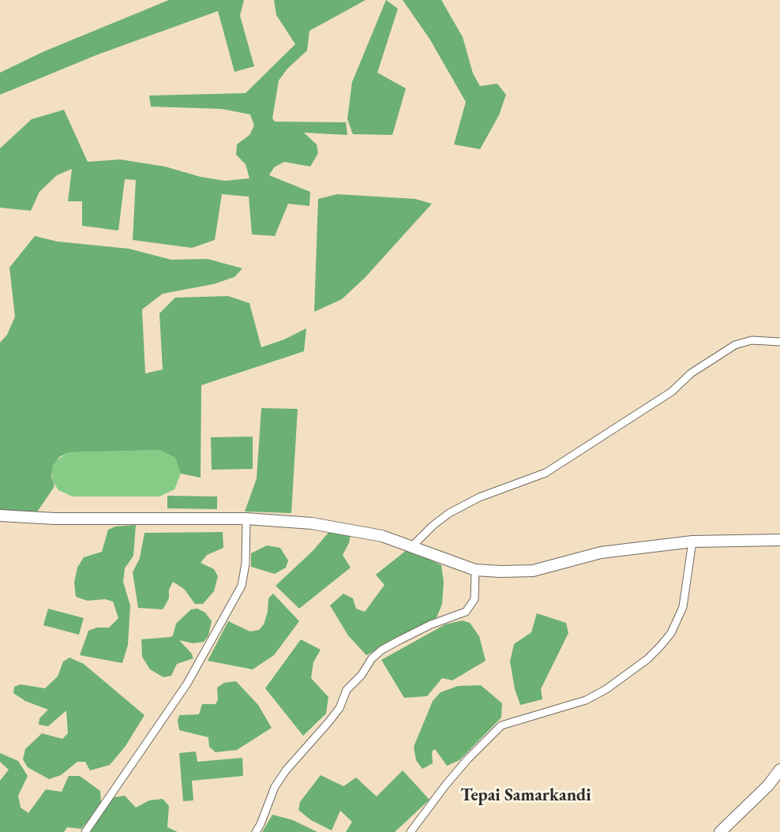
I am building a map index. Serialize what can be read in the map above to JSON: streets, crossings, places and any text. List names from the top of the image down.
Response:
{
  "districts": ["Tepai Samarkandi"]
}
